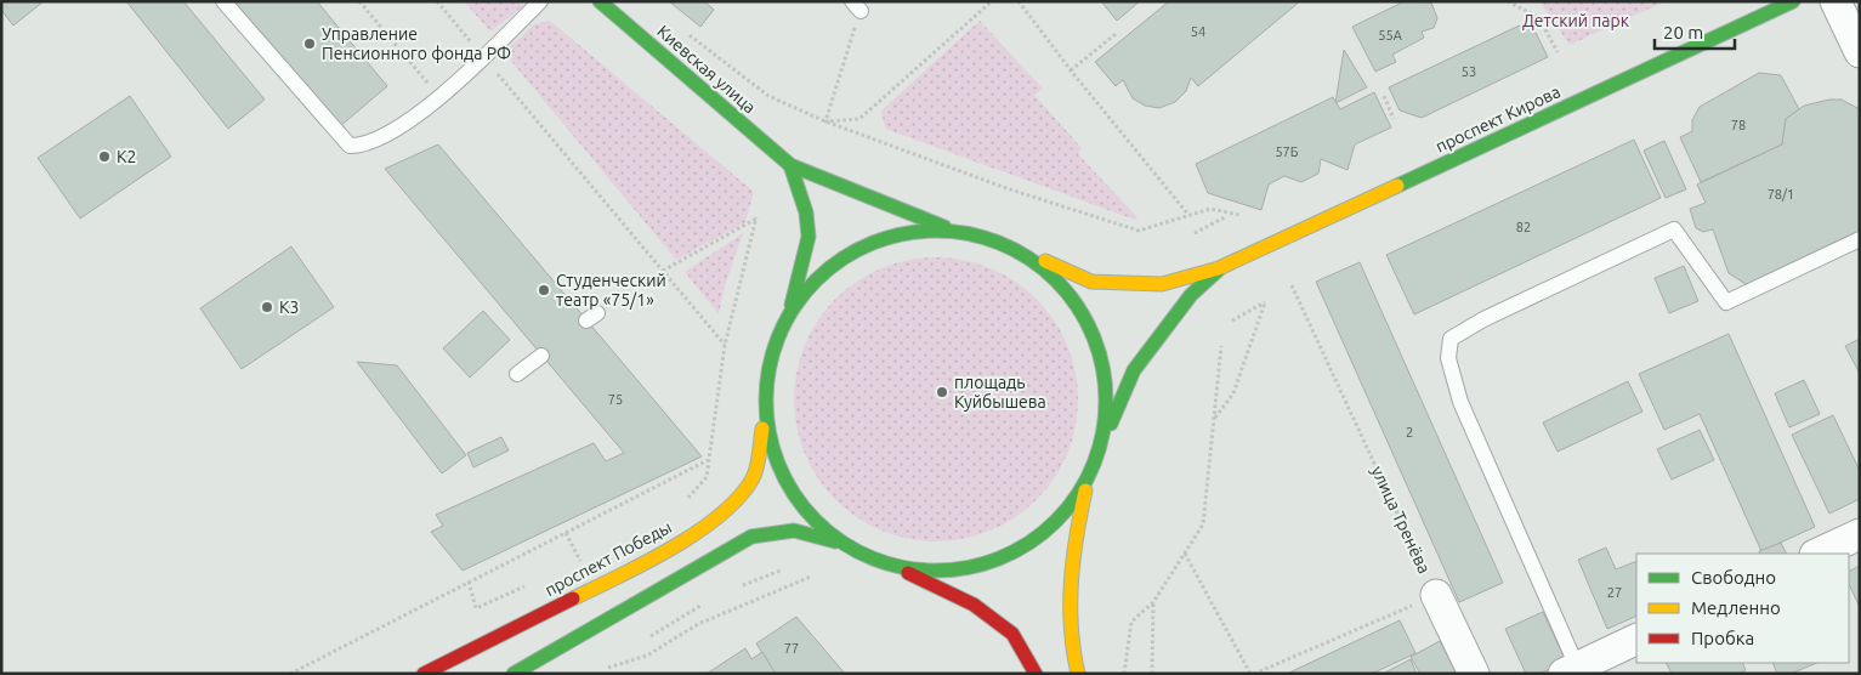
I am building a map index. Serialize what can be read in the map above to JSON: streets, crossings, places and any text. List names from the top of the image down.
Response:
{
  "streets": {
    "main road": ["Киевская улица", "проспект Кирова", "проспект Победы"],
    "path": ["улица Тренёва"]
  },
  "parks": ["Детский парк"],
  "places": [
    "Управление Пенсионного фонда РФ",
    "К2",
    "Студенческий театр «75/1»",
    "К3",
    "площадь Куйбышева"
  ],
  "house_numbers": [
    "54",
    "55А",
    "53",
    "78",
    "57Б",
    "78/1",
    "82",
    "75",
    "2",
    "27",
    "77"
  ],
  "legend": ["Свободно", "Медленно", "Пробка"],
  "scale_bar": "20 m"
}
